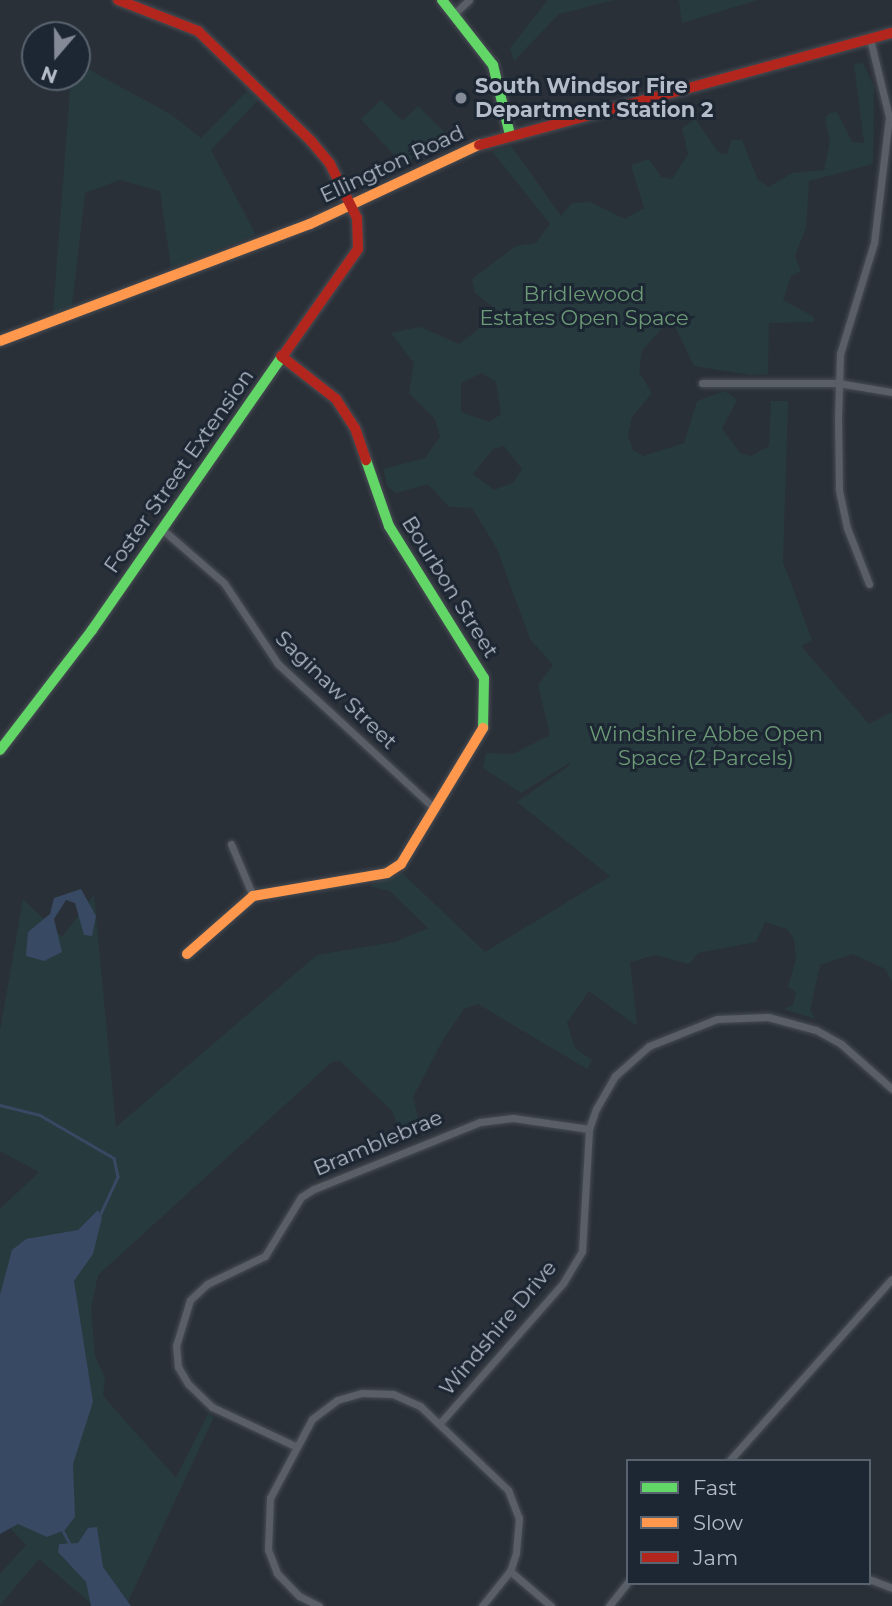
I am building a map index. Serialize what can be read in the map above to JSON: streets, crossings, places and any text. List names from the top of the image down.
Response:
{
  "streets": {
    "street": [
      "Ellington Road",
      "Foster Street Extension",
      "Bourbon Street",
      "Saginaw Street",
      "Bramblebrae",
      "Windshire Drive"
    ]
  },
  "crossings": [
    ["Ellington Road", "Foster Street Extension"],
    ["Foster Street Extension", "Bourbon Street"],
    ["Foster Street Extension", "Saginaw Street"],
    ["Bourbon Street", "Saginaw Street"],
    ["Bramblebrae", "Windshire Drive"]
  ],
  "parks": ["Bridlewood Estates Open Space", "Windshire Abbe Open Space (2 Parcels)"],
  "places": ["South Windsor Fire Department Station 2"],
  "legend": ["Fast", "Slow", "Jam"],
  "north": "bottom"
}
